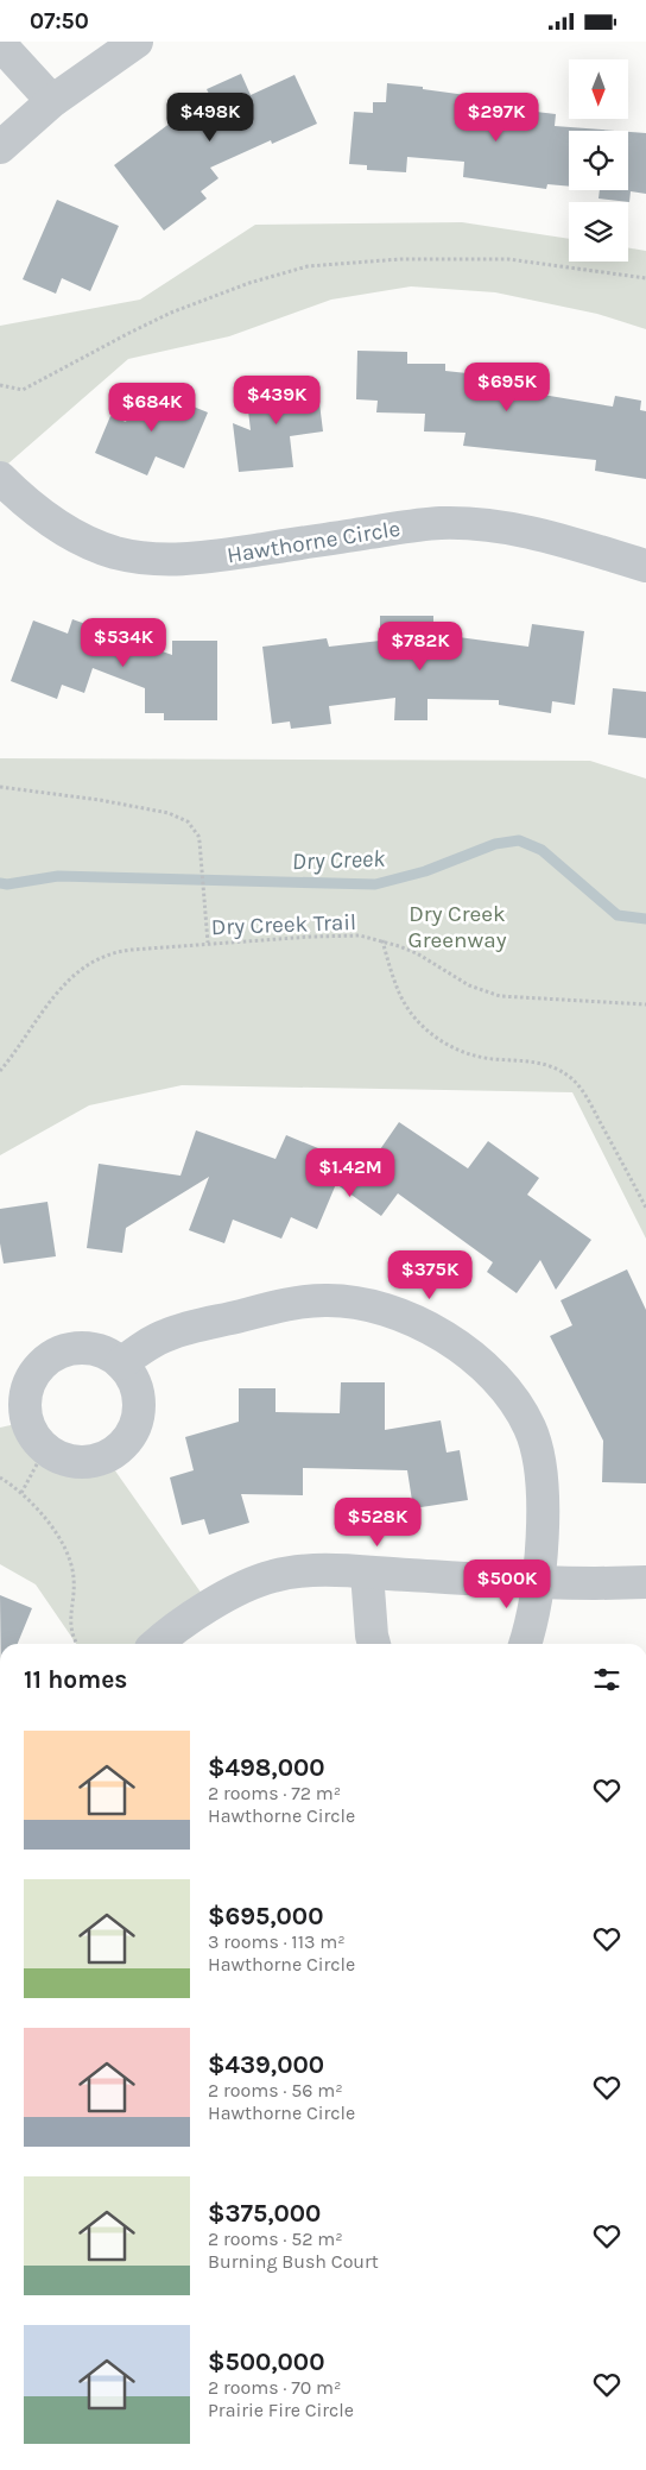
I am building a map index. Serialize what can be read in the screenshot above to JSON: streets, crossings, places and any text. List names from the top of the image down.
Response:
{
  "streets": {
    "street": ["Hawthorne Circle"],
    "path": ["Dry Creek Trail"]
  },
  "water": ["Dry Creek"],
  "parks": ["Dry Creek Greenway"],
  "north": "bottom",
  "page": {
    "status": "07:50",
    "price": [
      "$498K",
      "$297K",
      "$695K",
      "$439K",
      "$684K",
      "$534K",
      "$782K",
      "$1.42M",
      "$375K",
      "$528K",
      "$500K"
    ],
    "heading": "11 homes",
    "list": [
      {
        "name": "$498,000",
        "note": "2 rooms · 72 m² · Hawthorne Circle"
      },
      {
        "name": "$695,000",
        "note": "3 rooms · 113 m² · Hawthorne Circle"
      },
      {
        "name": "$439,000",
        "note": "2 rooms · 56 m² · Hawthorne Circle"
      },
      {
        "name": "$375,000",
        "note": "2 rooms · 52 m² · Burning Bush Court"
      },
      {
        "name": "$500,000",
        "note": "2 rooms · 70 m² · Prairie Fire Circle"
      }
    ]
  }
}
